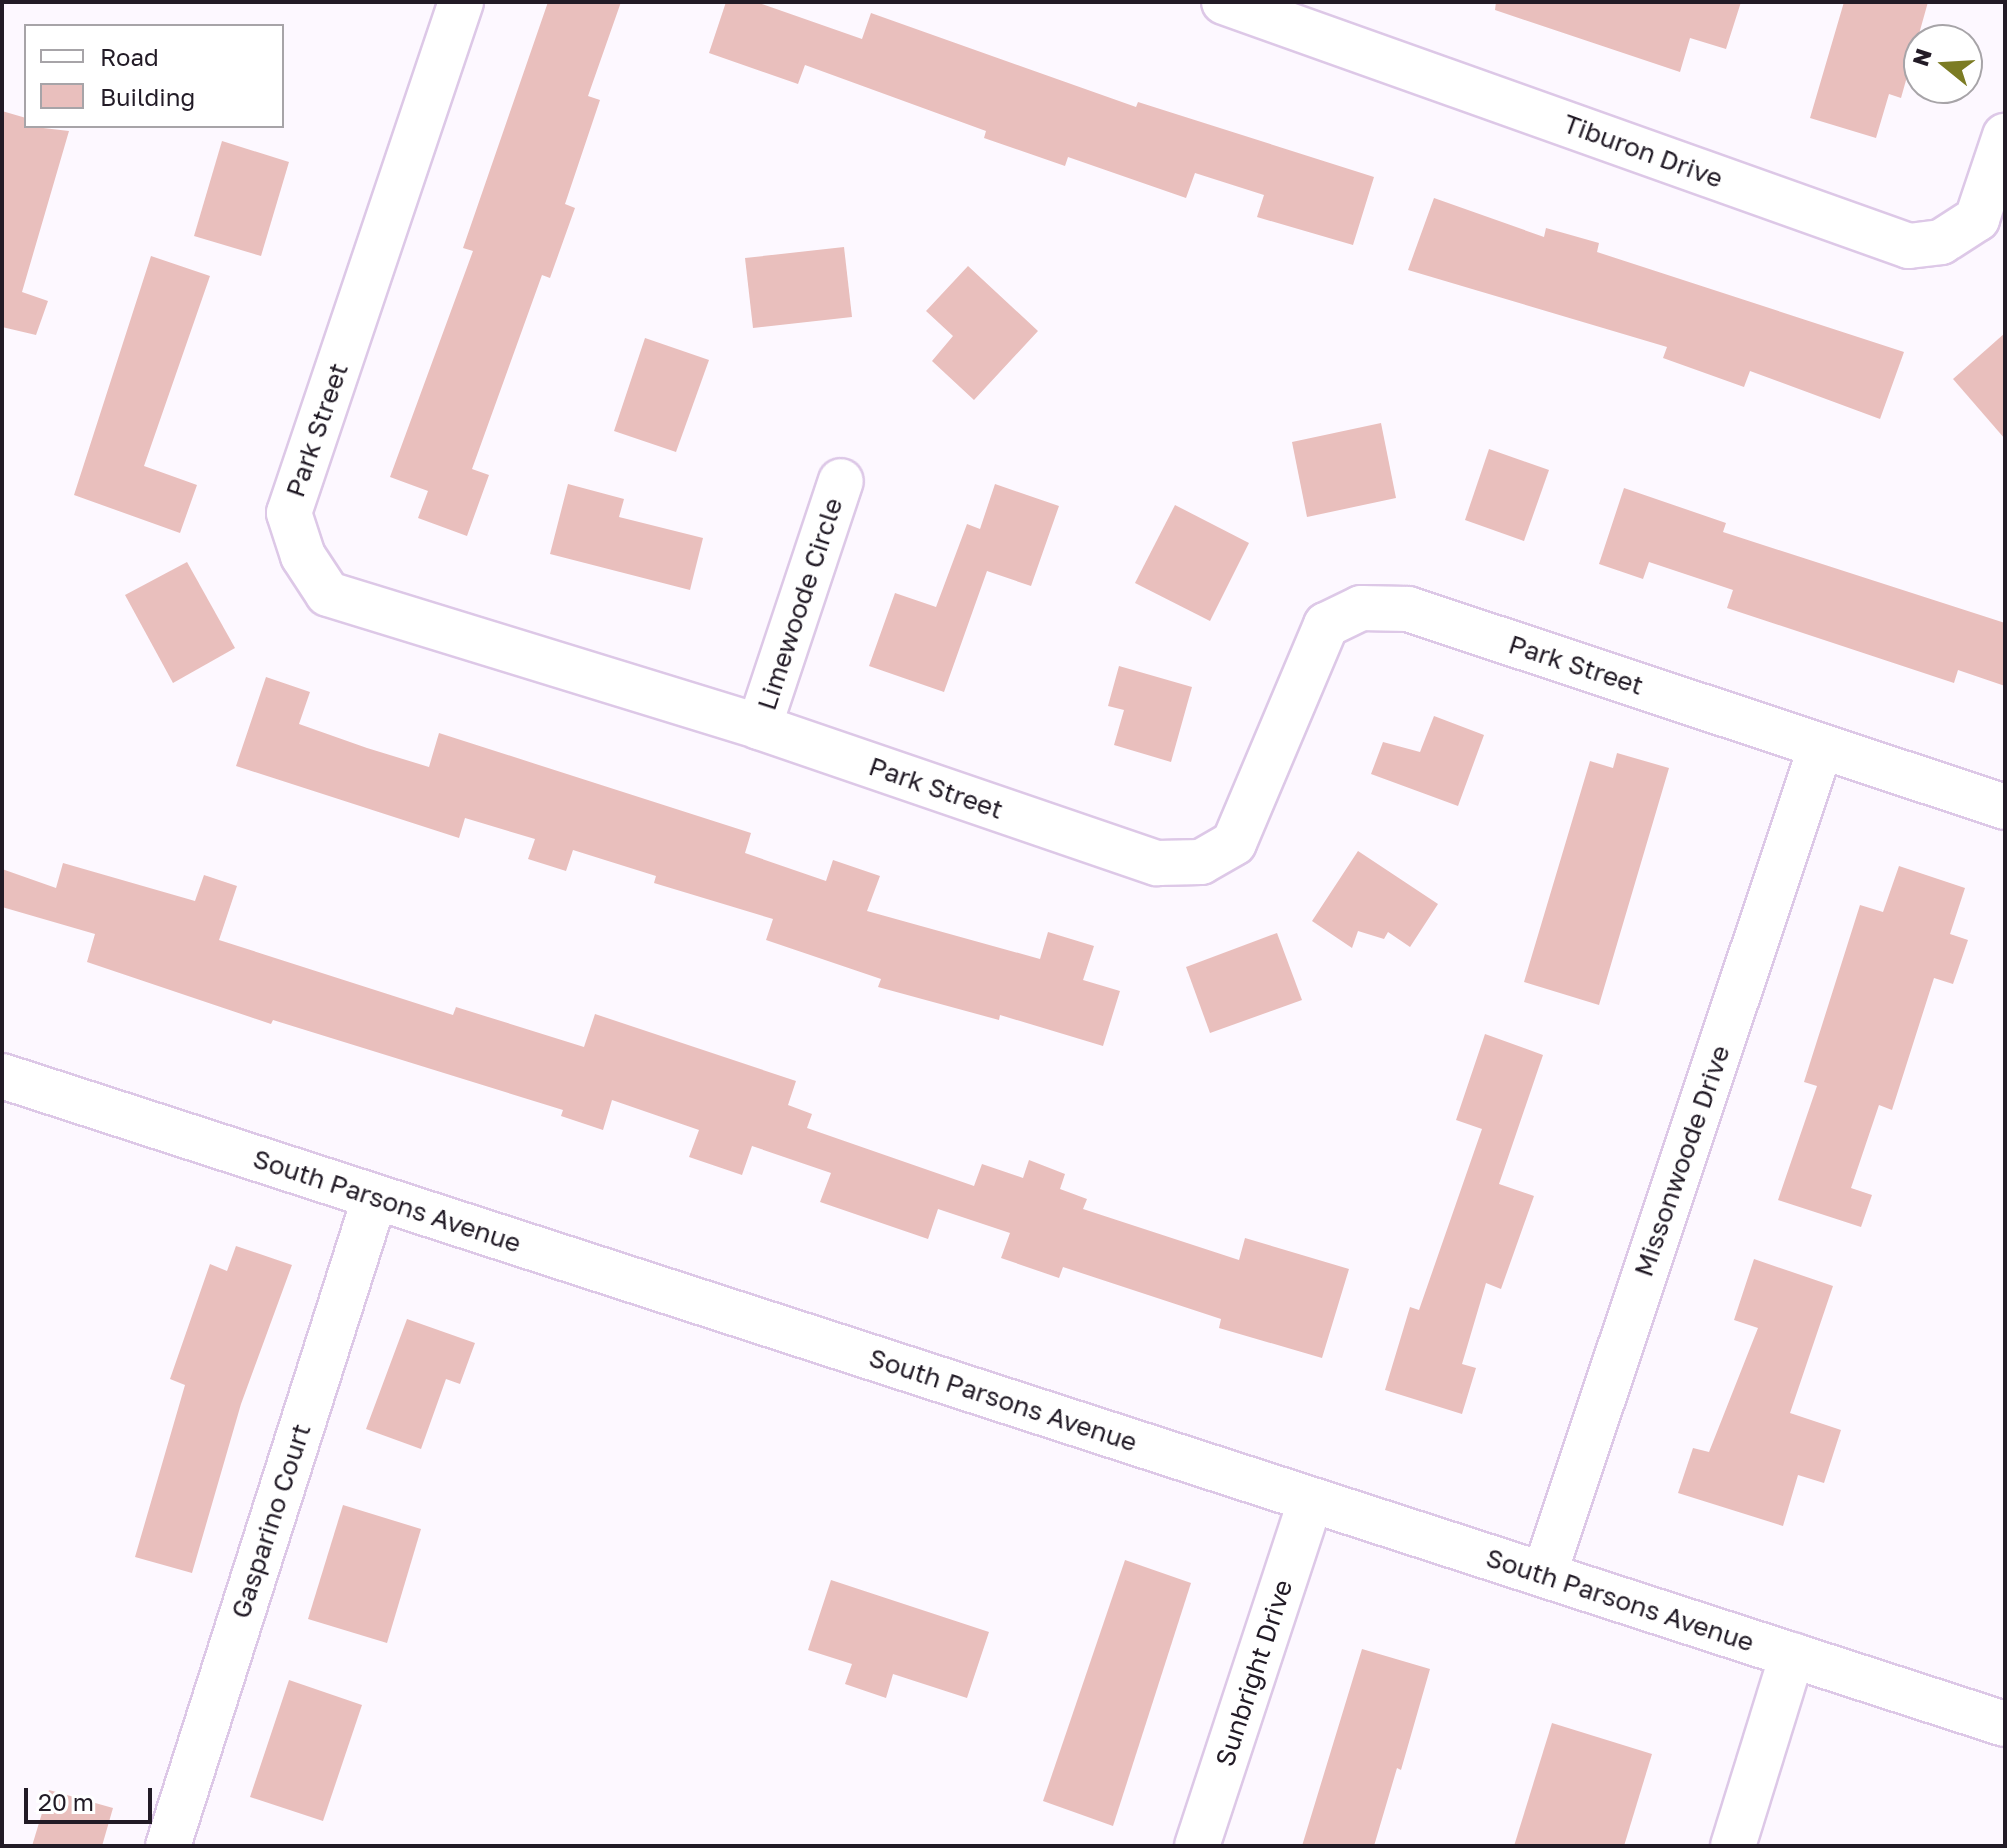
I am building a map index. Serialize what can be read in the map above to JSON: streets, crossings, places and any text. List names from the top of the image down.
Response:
{
  "streets": {
    "street": [
      "Tiburon Drive",
      "Park Street",
      "Limewoode Circle",
      "Missonwoode Drive",
      "South Parsons Avenue",
      "Gasparino Court",
      "Sunbright Drive"
    ]
  },
  "crossings": [
    ["Park Street", "Limewoode Circle"],
    ["Park Street", "Missonwoode Drive"],
    ["Missonwoode Drive", "South Parsons Avenue"],
    ["South Parsons Avenue", "Gasparino Court"],
    ["South Parsons Avenue", "Sunbright Drive"]
  ],
  "legend": ["Road", "Building"],
  "scale_bar": "20 m",
  "north": "left"
}
